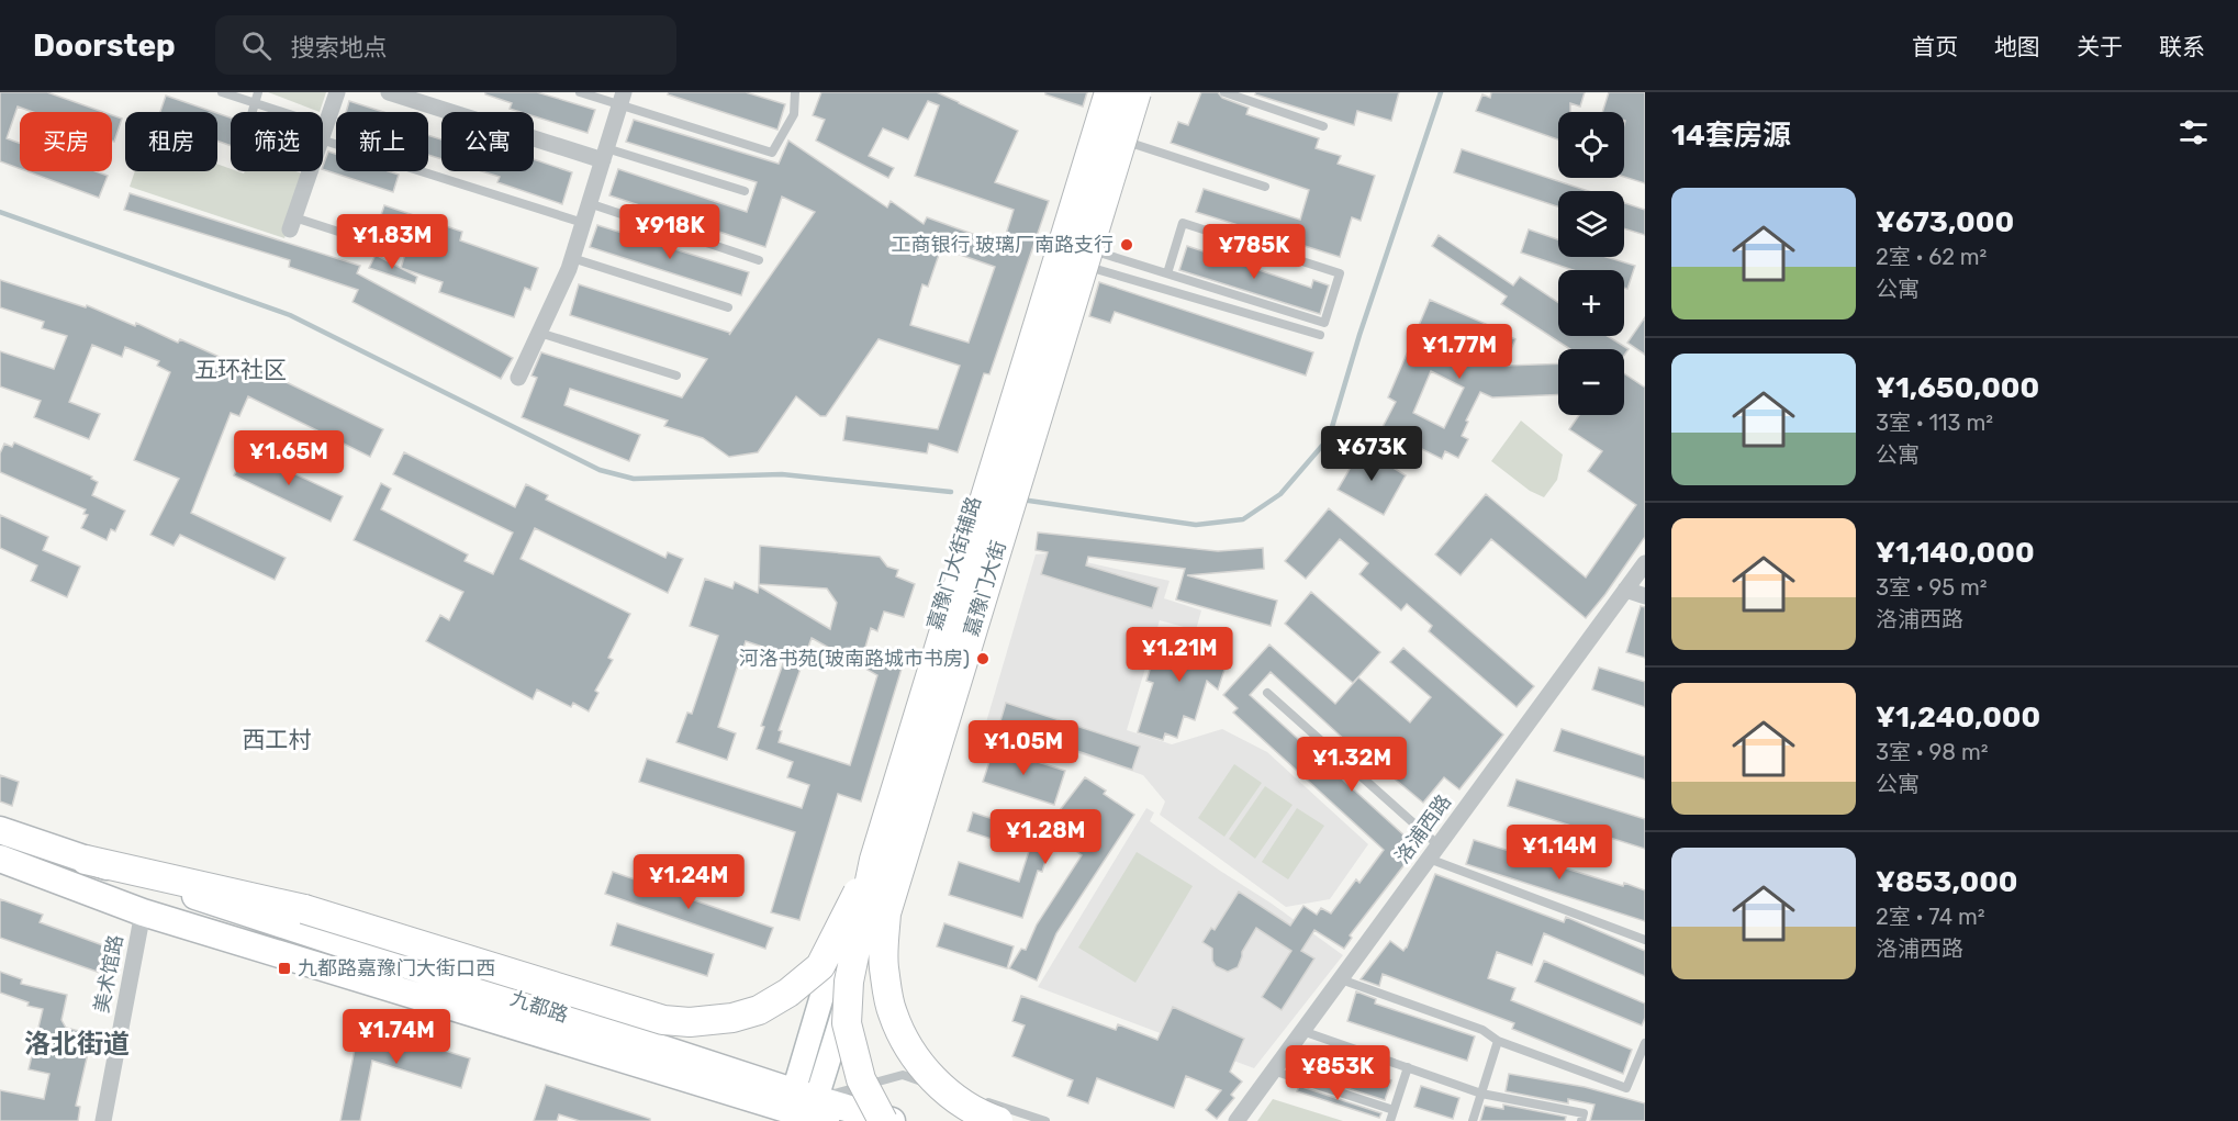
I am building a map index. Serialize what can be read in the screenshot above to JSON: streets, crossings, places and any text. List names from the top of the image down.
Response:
{
  "streets": {
    "highway": ["嘉豫门大街"],
    "main road": ["嘉豫门大街辅路", "九都路"],
    "street": ["洛浦西路", "美术馆路"]
  },
  "crossings": [
    ["嘉豫门大街辅路", "嘉豫门大街"],
    ["嘉豫门大街辅路", "九都路"],
    ["美术馆路", "九都路"]
  ],
  "districts": ["五环社区", "西工村", "洛北街道"],
  "places": {
    "other": ["工商银行 玻璃厂南路支行", "河洛书苑(玻南路城市书房)"],
    "transit": ["九都路嘉豫门大街口西"]
  },
  "page": {
    "header": "Doorstep",
    "search": "搜索地点",
    "nav": [
      "首页",
      "地图",
      "关于",
      "联系"
    ],
    "heading": "14套房源",
    "map_buttons": ["+", "−"],
    "chip": [
      "买房",
      "租房",
      "筛选",
      "新上",
      "公寓"
    ],
    "list": [
      {
        "name": "¥673,000",
        "note": "2室 · 62 m² · 公寓"
      },
      {
        "name": "¥1,650,000",
        "note": "3室 · 113 m² · 公寓"
      },
      {
        "name": "¥1,140,000",
        "note": "3室 · 95 m² · 洛浦西路"
      },
      {
        "name": "¥1,240,000",
        "note": "3室 · 98 m² · 公寓"
      },
      {
        "name": "¥853,000",
        "note": "2室 · 74 m² · 洛浦西路"
      }
    ],
    "price": [
      "¥918K",
      "¥1.83M",
      "¥785K",
      "¥1.77M",
      "¥673K",
      "¥1.65M",
      "¥1.21M",
      "¥1.05M",
      "¥1.32M",
      "¥1.28M",
      "¥1.14M",
      "¥1.24M",
      "¥1.74M",
      "¥853K"
    ]
  }
}
